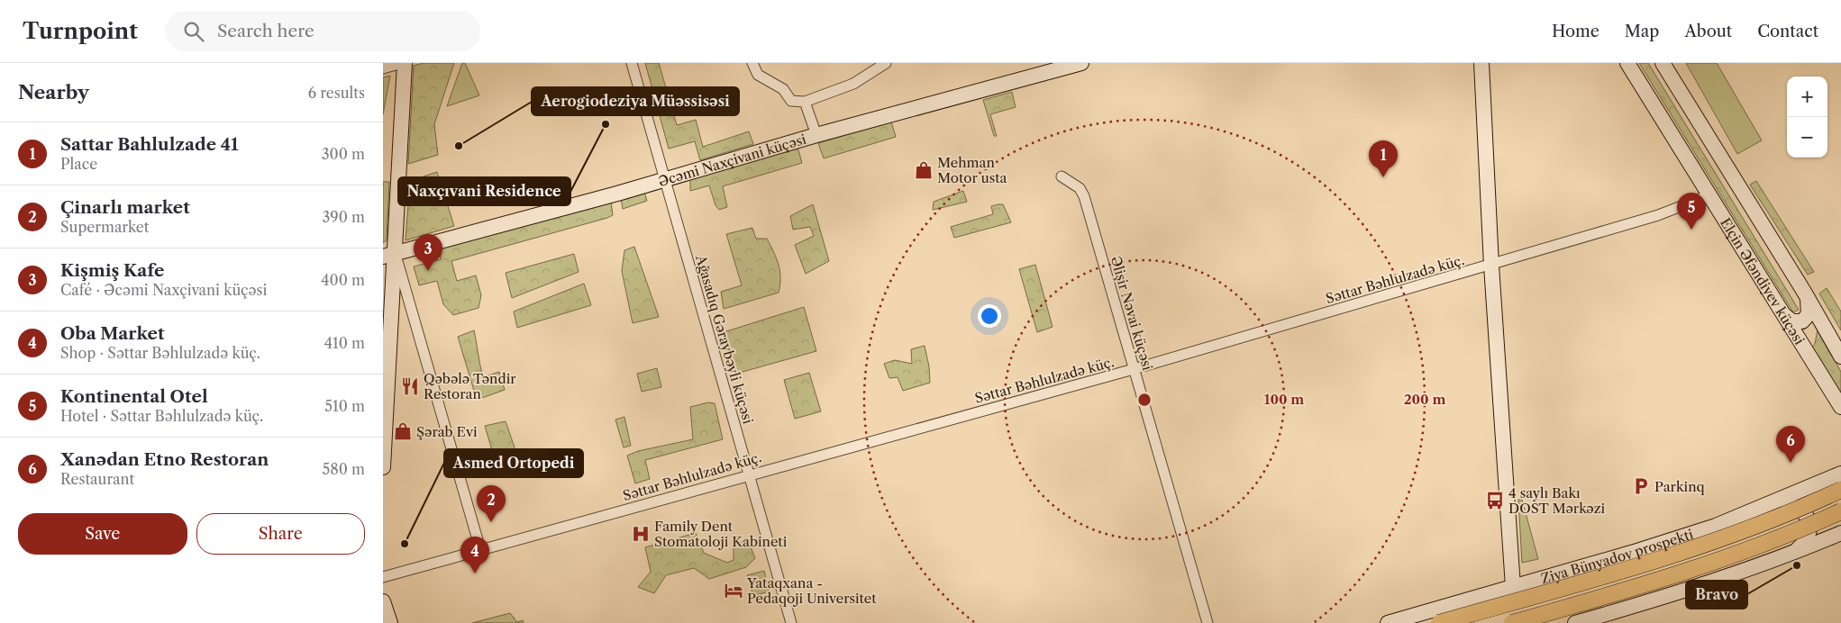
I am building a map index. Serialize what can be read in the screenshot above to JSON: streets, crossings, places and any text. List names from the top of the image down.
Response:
{
  "streets": {
    "main road": ["Əcəmi Naxçivani küçəsi", "Elçin Əfəndiyev küçəsi", "Ziya Bünyadov prospekti"],
    "street": ["Səttar Bəhlulzadə küç.", "Əlişir Nəvai küçəsi", "Ağasadıq Gəraybəyli küçəsi"]
  },
  "crossings": [
    ["Əcəmi Naxçivani küçəsi", "Ağasadıq Gəraybəyli küçəsi"],
    ["Səttar Bəhlulzadə küç.", "Elçin Əfəndiyev küçəsi"],
    ["Səttar Bəhlulzadə küç.", "Əlişir Nəvai küçəsi"],
    ["Səttar Bəhlulzadə küç.", "Ağasadıq Gəraybəyli küçəsi"]
  ],
  "places": {
    "other": [
      "Naxçıvani Residence",
      "Aerogiodeziya Müəssisəsi",
      "Asmed Ortopedi",
      "Bravo"
    ],
    "shop": ["Mehman Motor usta", "Şərab Evi"],
    "restaurant": ["Qəbələ Təndir Restoran"],
    "parking": ["Parkinq"],
    "bus stop": ["4 saylı Bakı DOST Mərkəzi"],
    "hospital": ["Family Dent Stomatoloji Kabineti"],
    "hotel": ["Yataqxana - Pedaqoji Universitet"]
  },
  "page": {
    "header": "Turnpoint",
    "search": "Search here",
    "nav": [
      "Home",
      "Map",
      "About",
      "Contact"
    ],
    "heading": ["Nearby", "6 results"],
    "map_buttons": ["+", "−"],
    "list": [
      {
        "mark": "1",
        "name": "Sattar Bahlulzade 41",
        "note": "Place",
        "value": "300 m"
      },
      {
        "mark": "2",
        "name": "Çinarlı market",
        "note": "Supermarket",
        "value": "390 m"
      },
      {
        "mark": "3",
        "name": "Kişmiş Kafe",
        "note": "Café · Əcəmi Naxçivani küçəsi",
        "value": "400 m"
      },
      {
        "mark": "4",
        "name": "Oba Market",
        "note": "Shop · Səttar Bəhlulzadə küç.",
        "value": "410 m"
      },
      {
        "mark": "5",
        "name": "Kontinental Otel",
        "note": "Hotel · Səttar Bəhlulzadə küç.",
        "value": "510 m"
      },
      {
        "mark": "6",
        "name": "Xanədan Etno Restoran",
        "note": "Restaurant",
        "value": "580 m"
      }
    ],
    "pins": [
      "1",
      "5",
      "3",
      "6",
      "2",
      "4"
    ],
    "buttons": ["Save", "Share"]
  },
  "rings": ["100 m", "200 m"]
}
